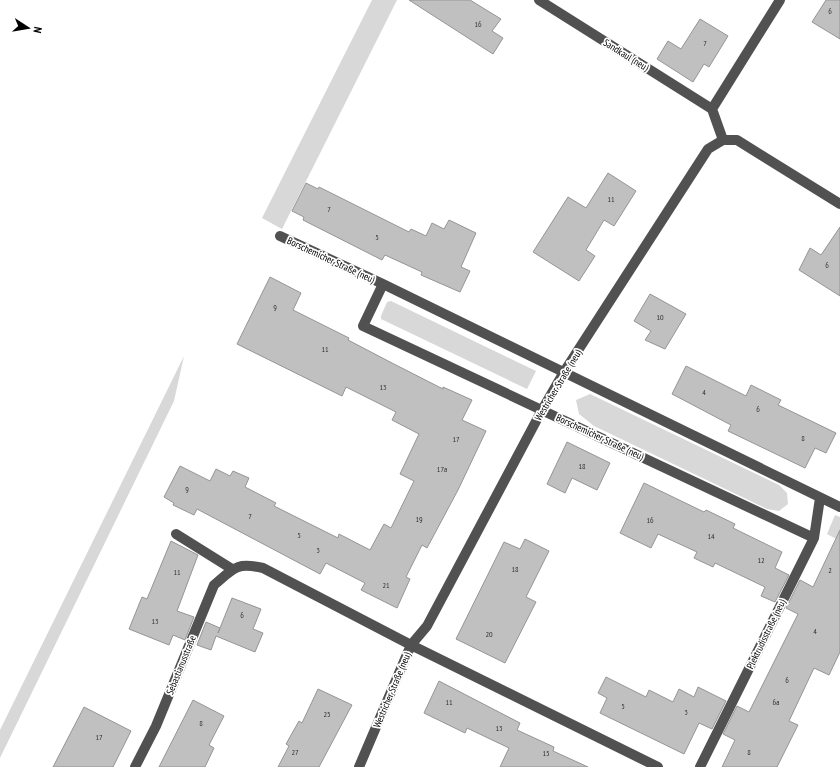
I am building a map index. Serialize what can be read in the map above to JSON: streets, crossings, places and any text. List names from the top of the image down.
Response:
{
  "streets": {
    "street": [
      "Sandkaul (neu)",
      "Borschemicher Straße (neu)",
      "Westricher Straße (neu)",
      "Plektrudisstraße (neu)",
      "Sebastianusstraße"
    ]
  },
  "crossings": [
    ["Borschemicher Straße (neu)", "Westricher Straße (neu)"],
    ["Borschemicher Straße (neu)", "Plektrudisstraße (neu)"]
  ],
  "house_numbers": [
    "6",
    "16",
    "7",
    "11",
    "7",
    "5",
    "6",
    "9",
    "10",
    "11",
    "13",
    "4",
    "6",
    "8",
    "17",
    "18",
    "17a",
    "9",
    "7",
    "19",
    "16",
    "5",
    "14",
    "3",
    "12",
    "18",
    "2",
    "11",
    "21",
    "6",
    "13",
    "4",
    "20",
    "6",
    "11",
    "6a",
    "5",
    "3",
    "25",
    "8",
    "13",
    "17",
    "27",
    "8",
    "15"
  ],
  "north": "right"
}
